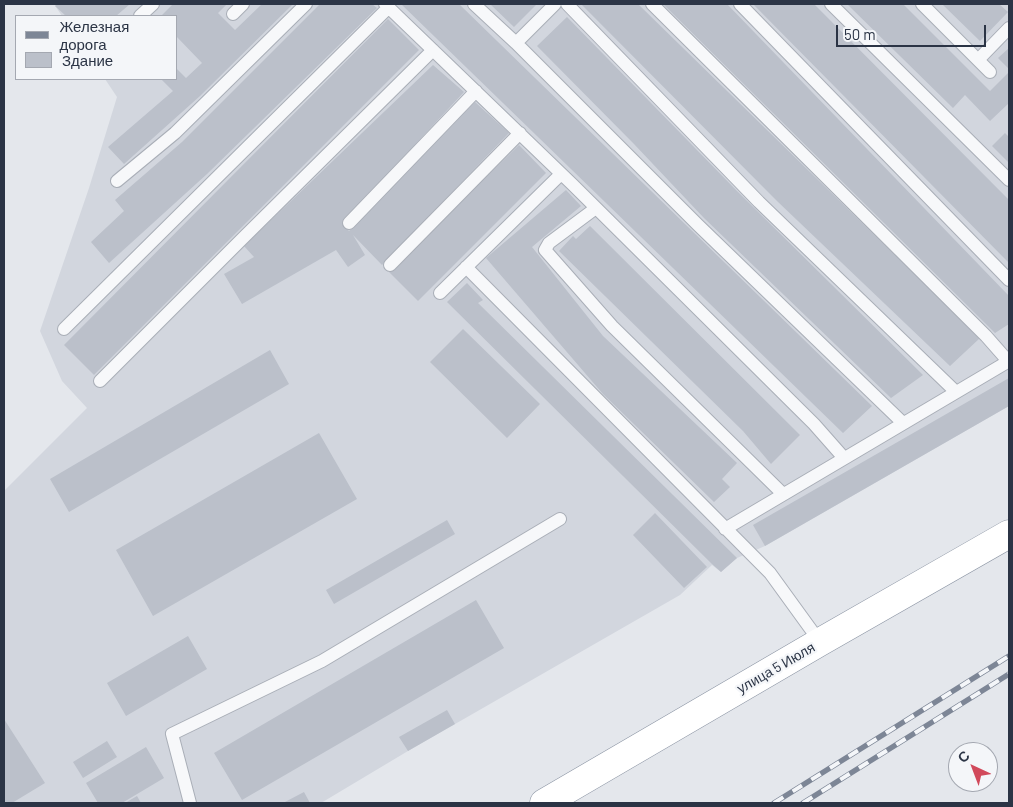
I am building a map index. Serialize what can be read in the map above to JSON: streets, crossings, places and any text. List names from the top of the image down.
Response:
{
  "streets": {
    "highway": ["улица 5 Июля"]
  },
  "legend": ["Железная дорога", "Здание"],
  "scale_bar": "50 m",
  "north": "top left"
}
